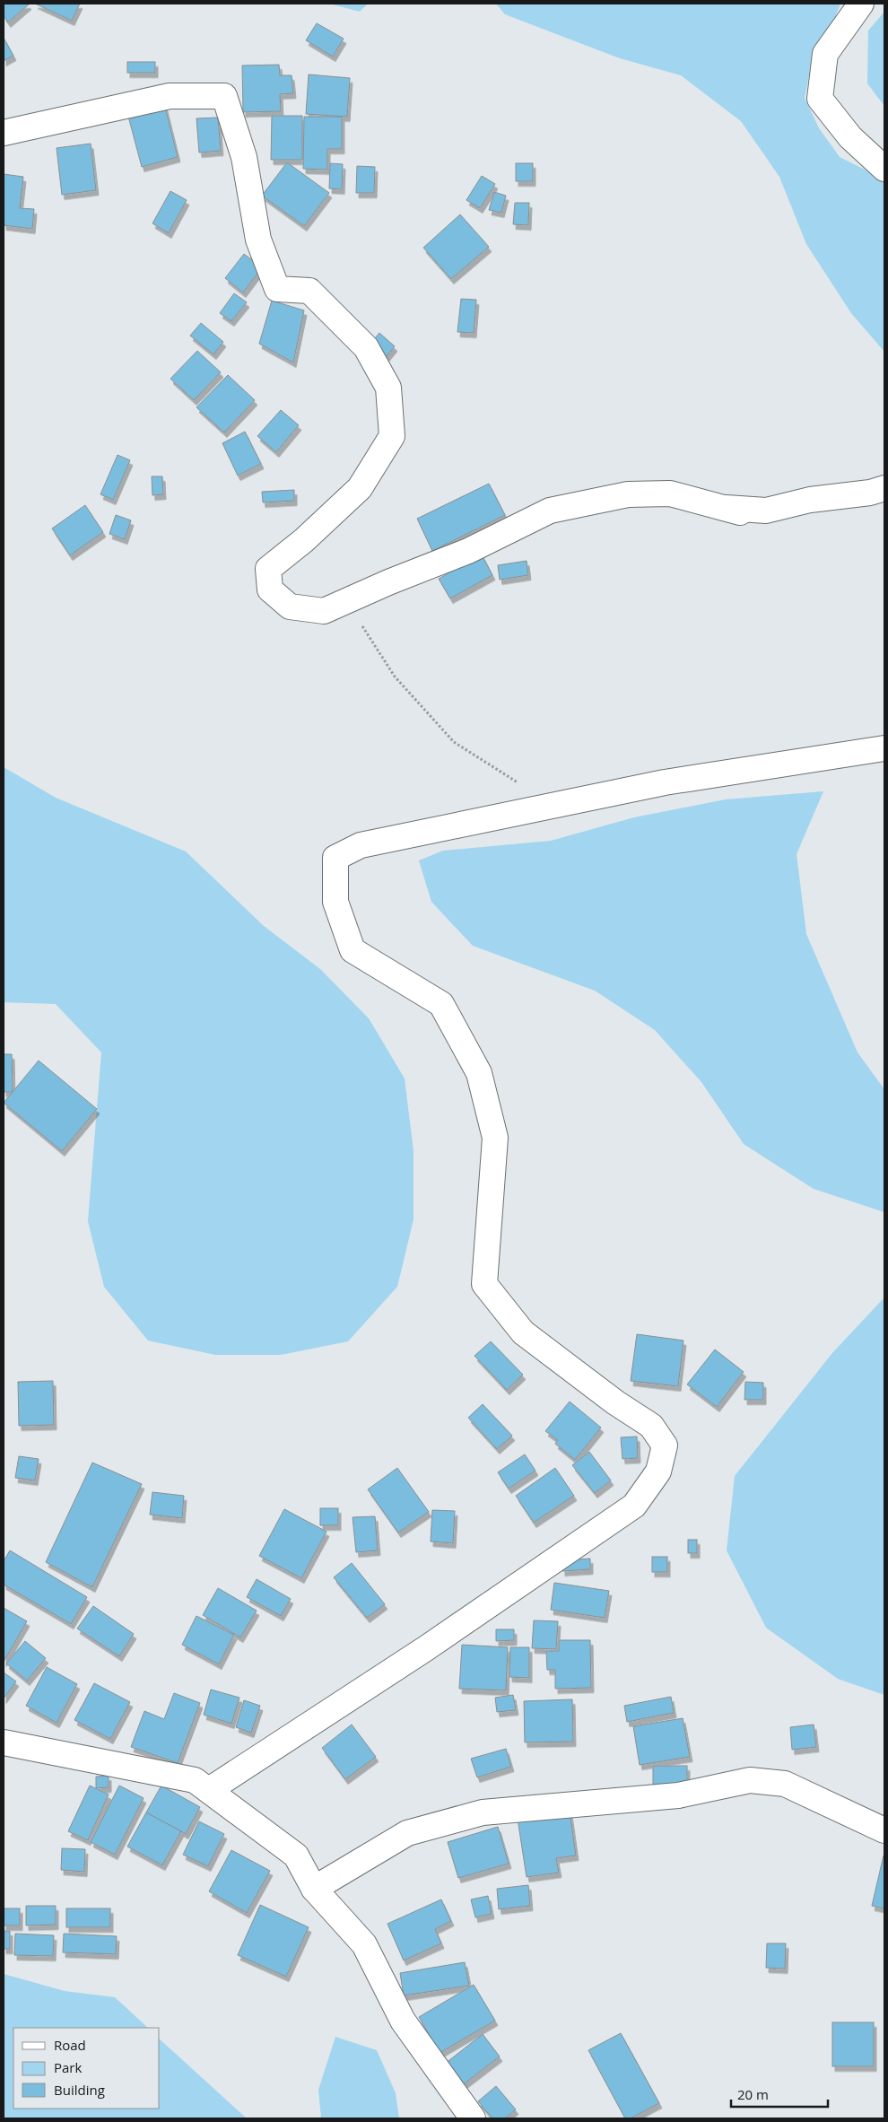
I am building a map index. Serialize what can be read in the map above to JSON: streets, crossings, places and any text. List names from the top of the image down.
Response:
{
  "legend": ["Road", "Park", "Building"],
  "scale_bar": "20 m"
}
